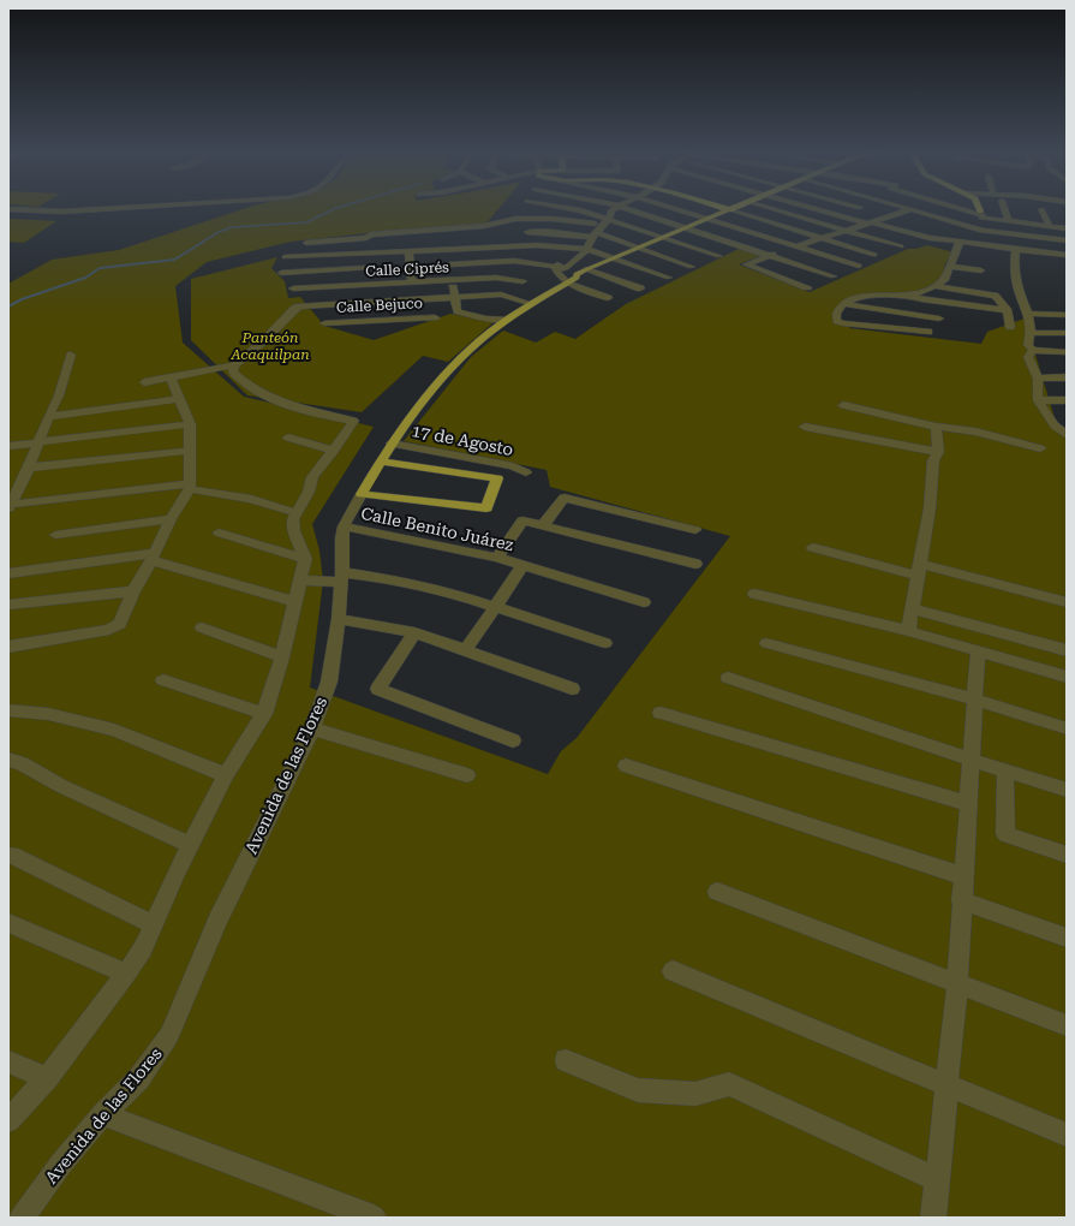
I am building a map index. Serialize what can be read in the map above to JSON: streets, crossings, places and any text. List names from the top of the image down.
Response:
{
  "streets": {
    "main road": ["Avenida de las Flores"],
    "street": [
      "Calle Ciprés",
      "Calle Bejuco",
      "17 de Agosto",
      "Calle Benito Juárez"
    ]
  },
  "crossings": [
    ["17 de Agosto", "Avenida de las Flores"],
    ["Calle Benito Juárez", "Avenida de las Flores"]
  ],
  "parks": ["Panteón Acaquilpan"]
}
